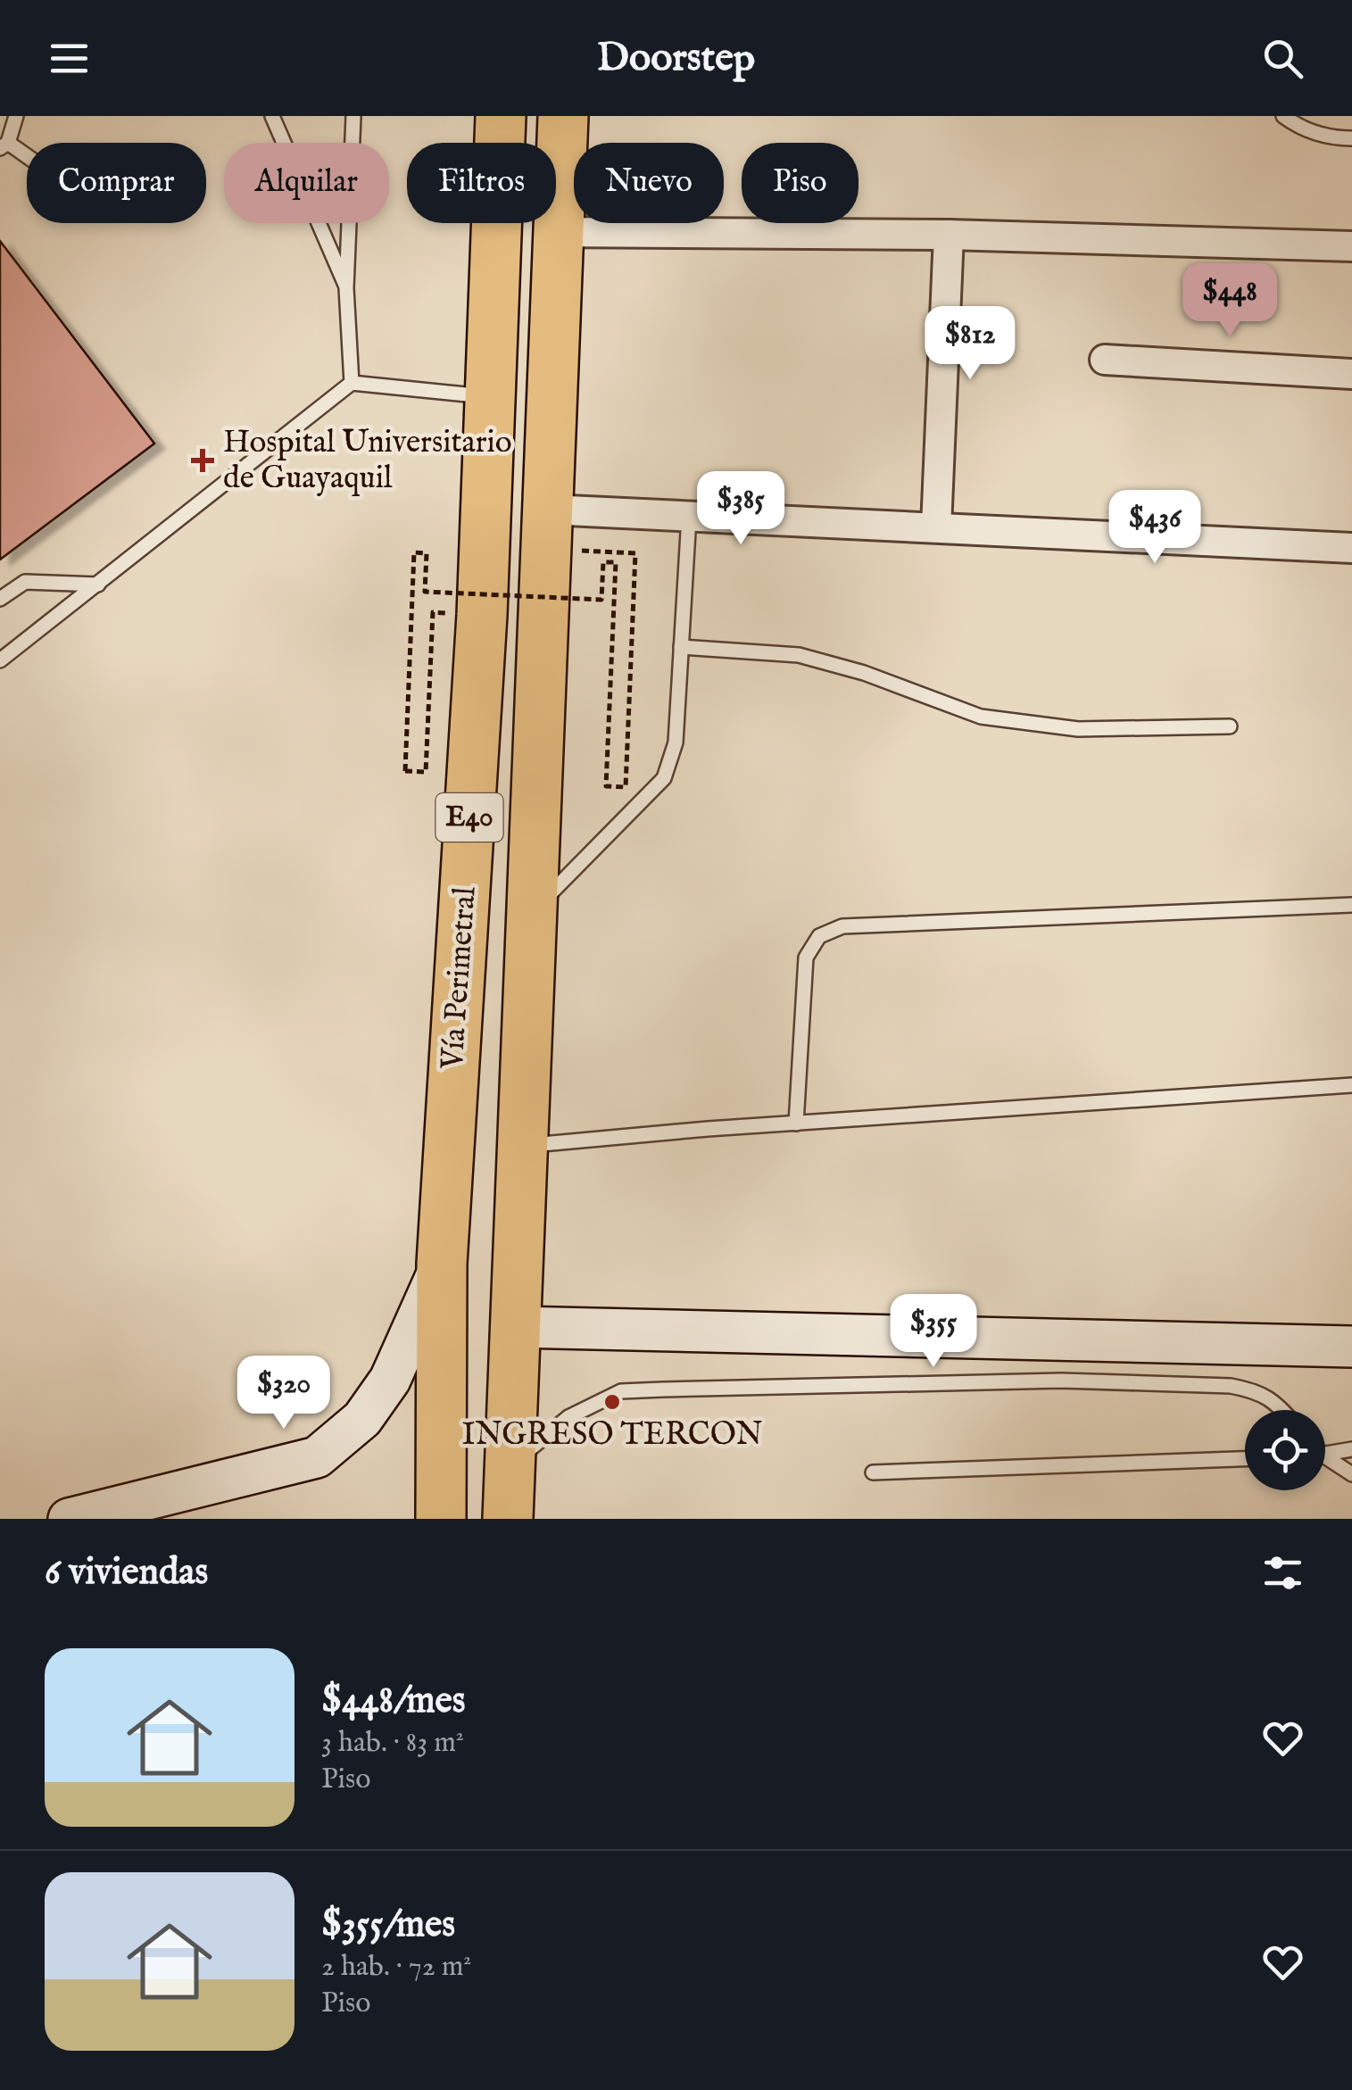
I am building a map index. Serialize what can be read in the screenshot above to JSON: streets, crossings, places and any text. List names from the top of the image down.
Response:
{
  "streets": {
    "highway": ["E40", "Vía Perimetral"]
  },
  "places": {
    "health": ["Hospital Universitario de Guayaquil"],
    "other": ["INGRESO TERCON"]
  },
  "page": {
    "header": "Doorstep",
    "chip": [
      "Comprar",
      "Alquilar",
      "Filtros",
      "Nuevo",
      "Piso"
    ],
    "price": [
      "$448",
      "$812",
      "$385",
      "$436",
      "$355",
      "$320"
    ],
    "heading": "6 viviendas",
    "list": [
      {
        "name": "$448/mes",
        "note": "3 hab. · 83 m² · Piso"
      },
      {
        "name": "$355/mes",
        "note": "2 hab. · 72 m² · Piso"
      }
    ]
  }
}
